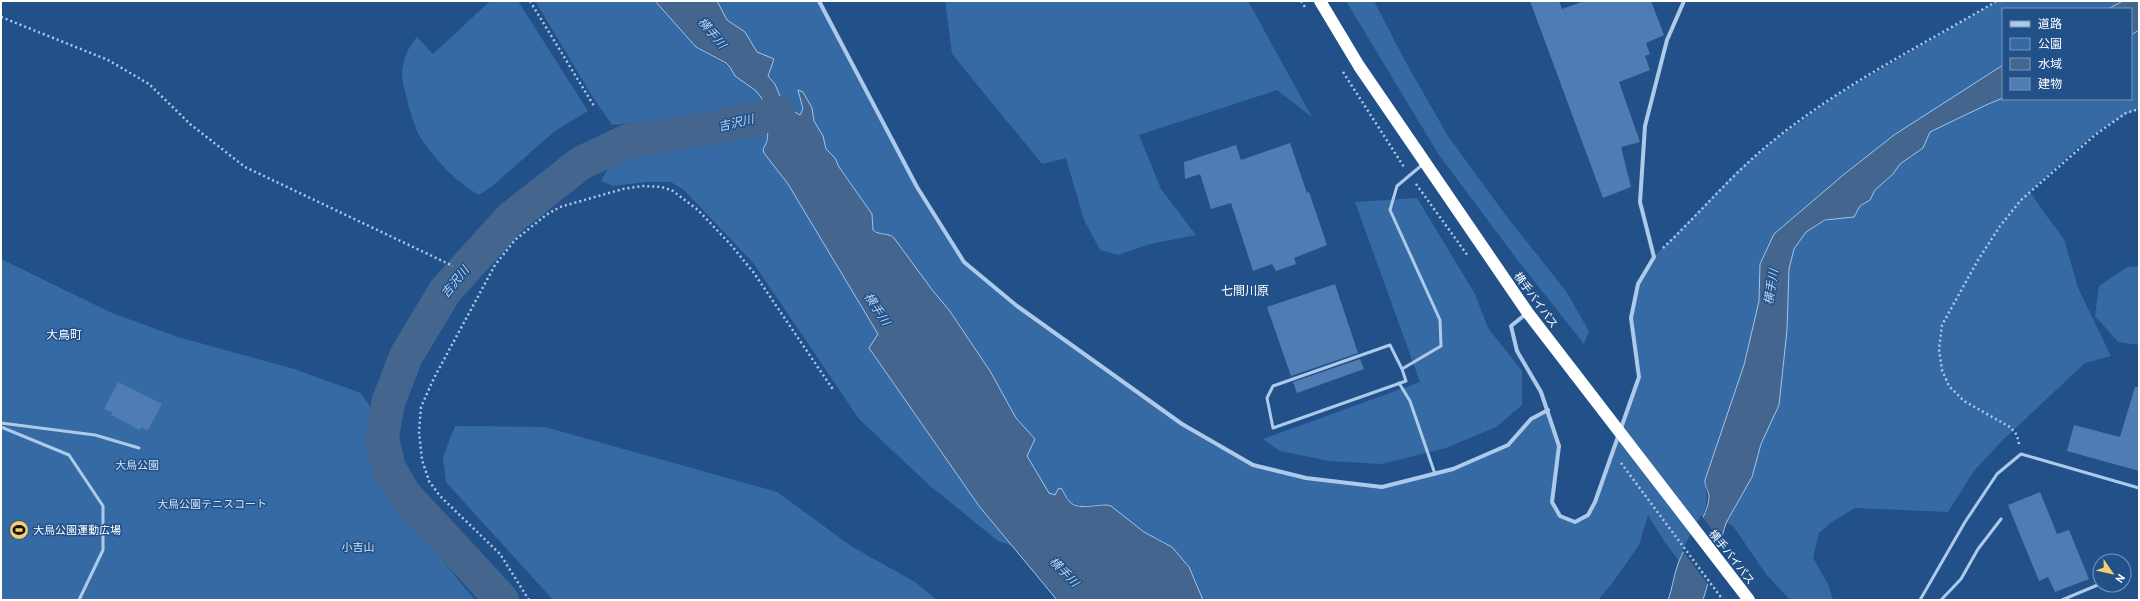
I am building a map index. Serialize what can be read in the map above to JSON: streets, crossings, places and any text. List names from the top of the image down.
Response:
{
  "streets": {
    "highway": ["横手バイパス"]
  },
  "districts": ["七間川原", "大鳥町"],
  "water": ["横手川", "吉沢川"],
  "parks": ["大鳥公園", "大鳥公園テニスコート", "小吉山"],
  "places": {
    "sports": ["大鳥公園運動広場"]
  },
  "legend": [
    "道路",
    "公園",
    "水域",
    "建物"
  ],
  "north": "bottom right"
}
